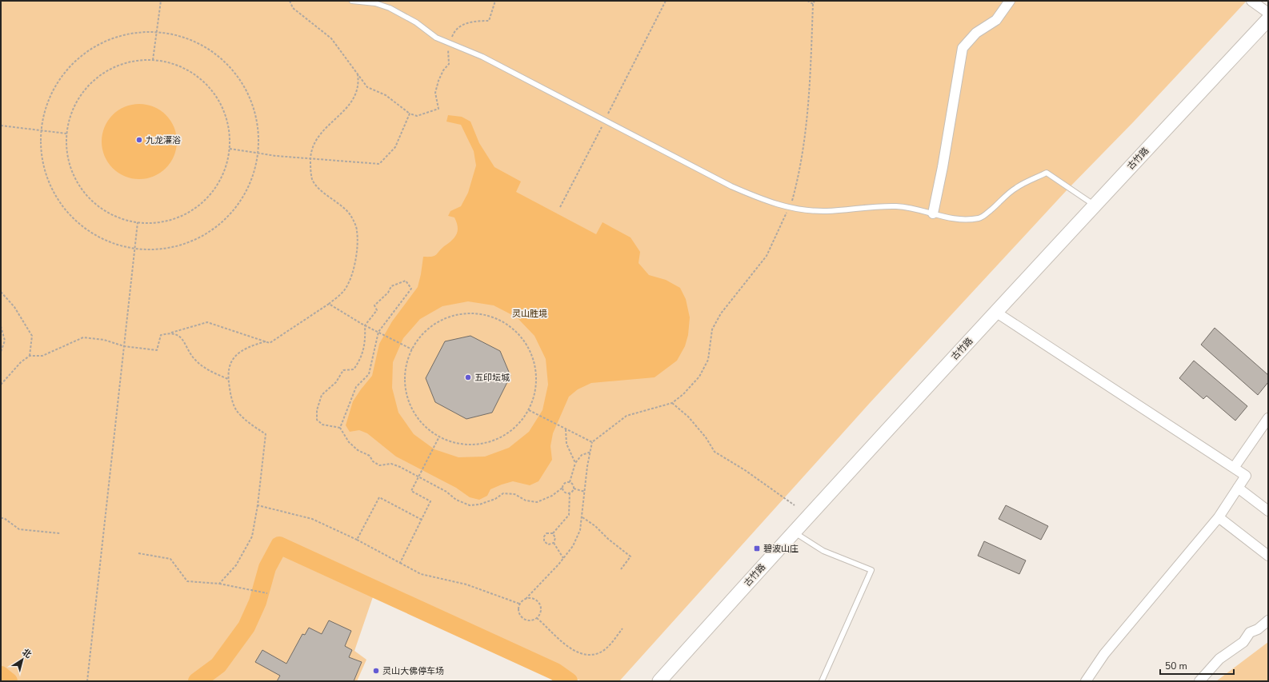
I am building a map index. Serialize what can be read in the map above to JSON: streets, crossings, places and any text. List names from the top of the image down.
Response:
{
  "streets": {
    "main road": ["古竹路"]
  },
  "parks": ["灵山胜境"],
  "places": {
    "other": ["九龙灌浴", "五印坛城", "灵山大佛停车场"],
    "transit": ["碧波山庄"]
  },
  "scale_bar": "50 m",
  "north": "top right"
}
